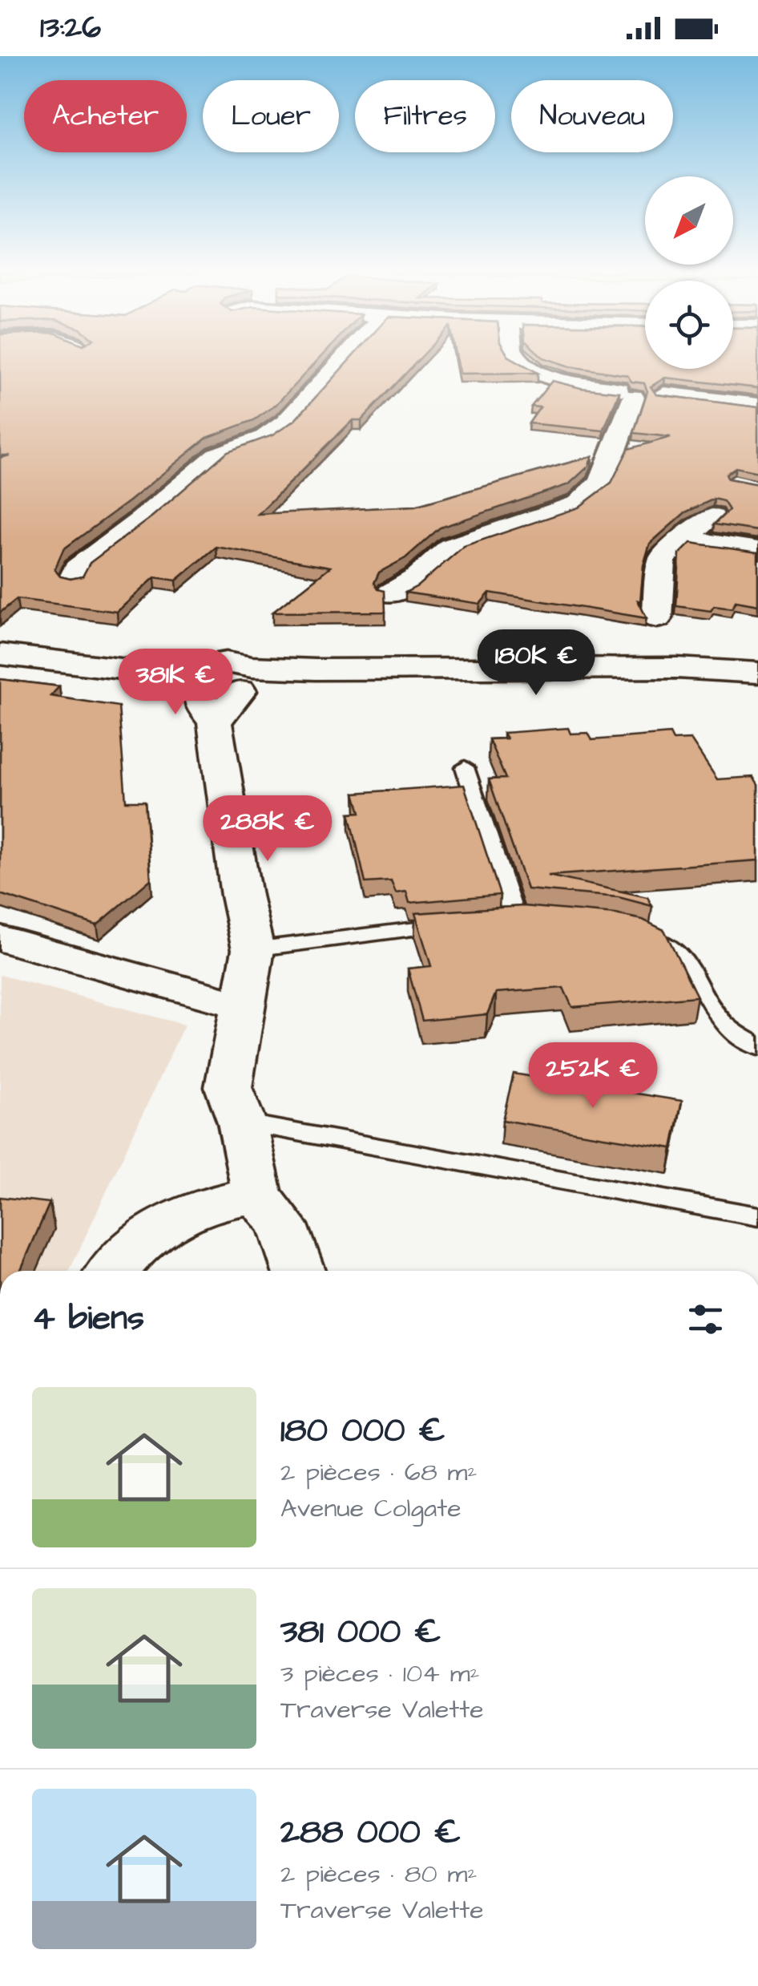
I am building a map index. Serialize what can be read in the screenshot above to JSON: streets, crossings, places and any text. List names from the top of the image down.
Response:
{
  "north": "bottom left",
  "page": {
    "status": "13:26",
    "chip": [
      "Acheter",
      "Louer",
      "Filtres",
      "Nouveau"
    ],
    "price": [
      "180K €",
      "381K €",
      "288K €",
      "252K €"
    ],
    "heading": "4 biens",
    "list": [
      {
        "name": "180 000 €",
        "note": "2 pièces · 68 m² · Avenue Colgate"
      },
      {
        "name": "381 000 €",
        "note": "3 pièces · 104 m² · Traverse Valette"
      },
      {
        "name": "288 000 €",
        "note": "2 pièces · 80 m² · Traverse Valette"
      }
    ]
  }
}
